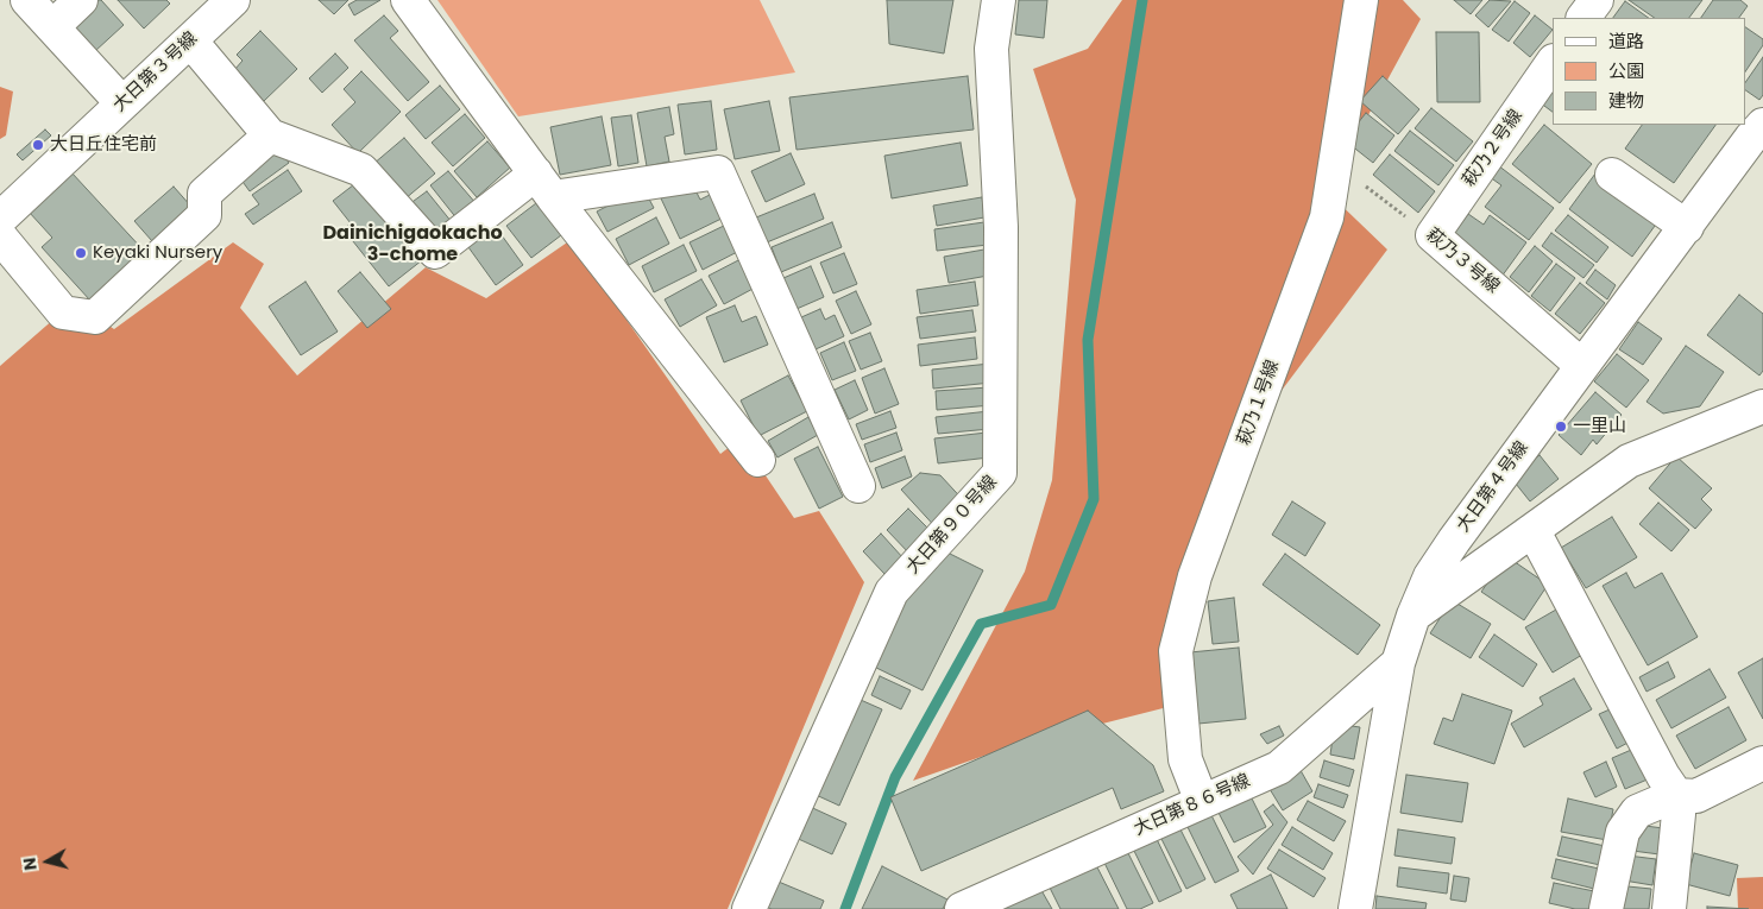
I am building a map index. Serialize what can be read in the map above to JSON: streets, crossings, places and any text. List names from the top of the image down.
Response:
{
  "streets": {
    "street": [
      "大日第３号線",
      "萩乃２号線",
      "萩乃３号線",
      "萩乃１号線",
      "大日第４号線",
      "大日第９０号線",
      "大日第８６号線"
    ]
  },
  "crossings": [
    ["萩乃２号線", "萩乃３号線"],
    ["萩乃３号線", "萩乃１号線"],
    ["萩乃３号線", "大日第４号線"],
    ["萩乃１号線", "大日第８６号線"],
    ["大日第４号線", "大日第８６号線"]
  ],
  "districts": ["Dainichigaokacho 3-chome"],
  "places": ["大日丘住宅前", "Keyaki Nursery", "一里山"],
  "legend": ["道路", "公園", "建物"],
  "north": "left"
}
